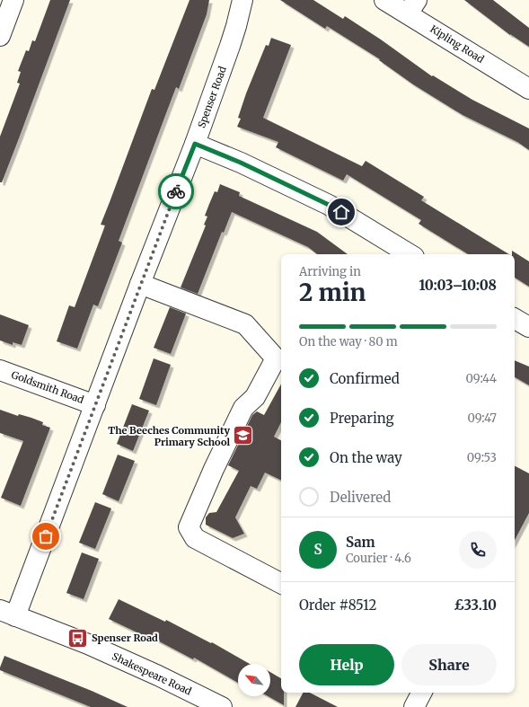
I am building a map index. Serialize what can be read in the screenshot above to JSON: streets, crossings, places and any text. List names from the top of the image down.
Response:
{
  "streets": {
    "street": [
      "Kipling Road",
      "Spenser Road",
      "Goldsmith Road",
      "Shakespeare Road"
    ]
  },
  "crossings": [
    ["Spenser Road", "Goldsmith Road"],
    ["Spenser Road", "Shakespeare Road"]
  ],
  "places": {
    "school or university": ["The Beeches Community Primary School"],
    "bus stop": ["Spenser Road"]
  },
  "north": "top left",
  "page": {
    "heading": ["2 min", "Arriving in", "10:03–10:08"],
    "panel": [
      "Sam",
      "Courier · 4.6",
      "Order #8512",
      "£33.10"
    ],
    "bar": "On the way · 80 m",
    "list": [
      ["Confirmed", "09:44"],
      ["Preparing", "09:47"],
      ["On the way", "09:53"],
      "Delivered"
    ],
    "round": "S",
    "buttons": ["Help", "Share"]
  }
}
